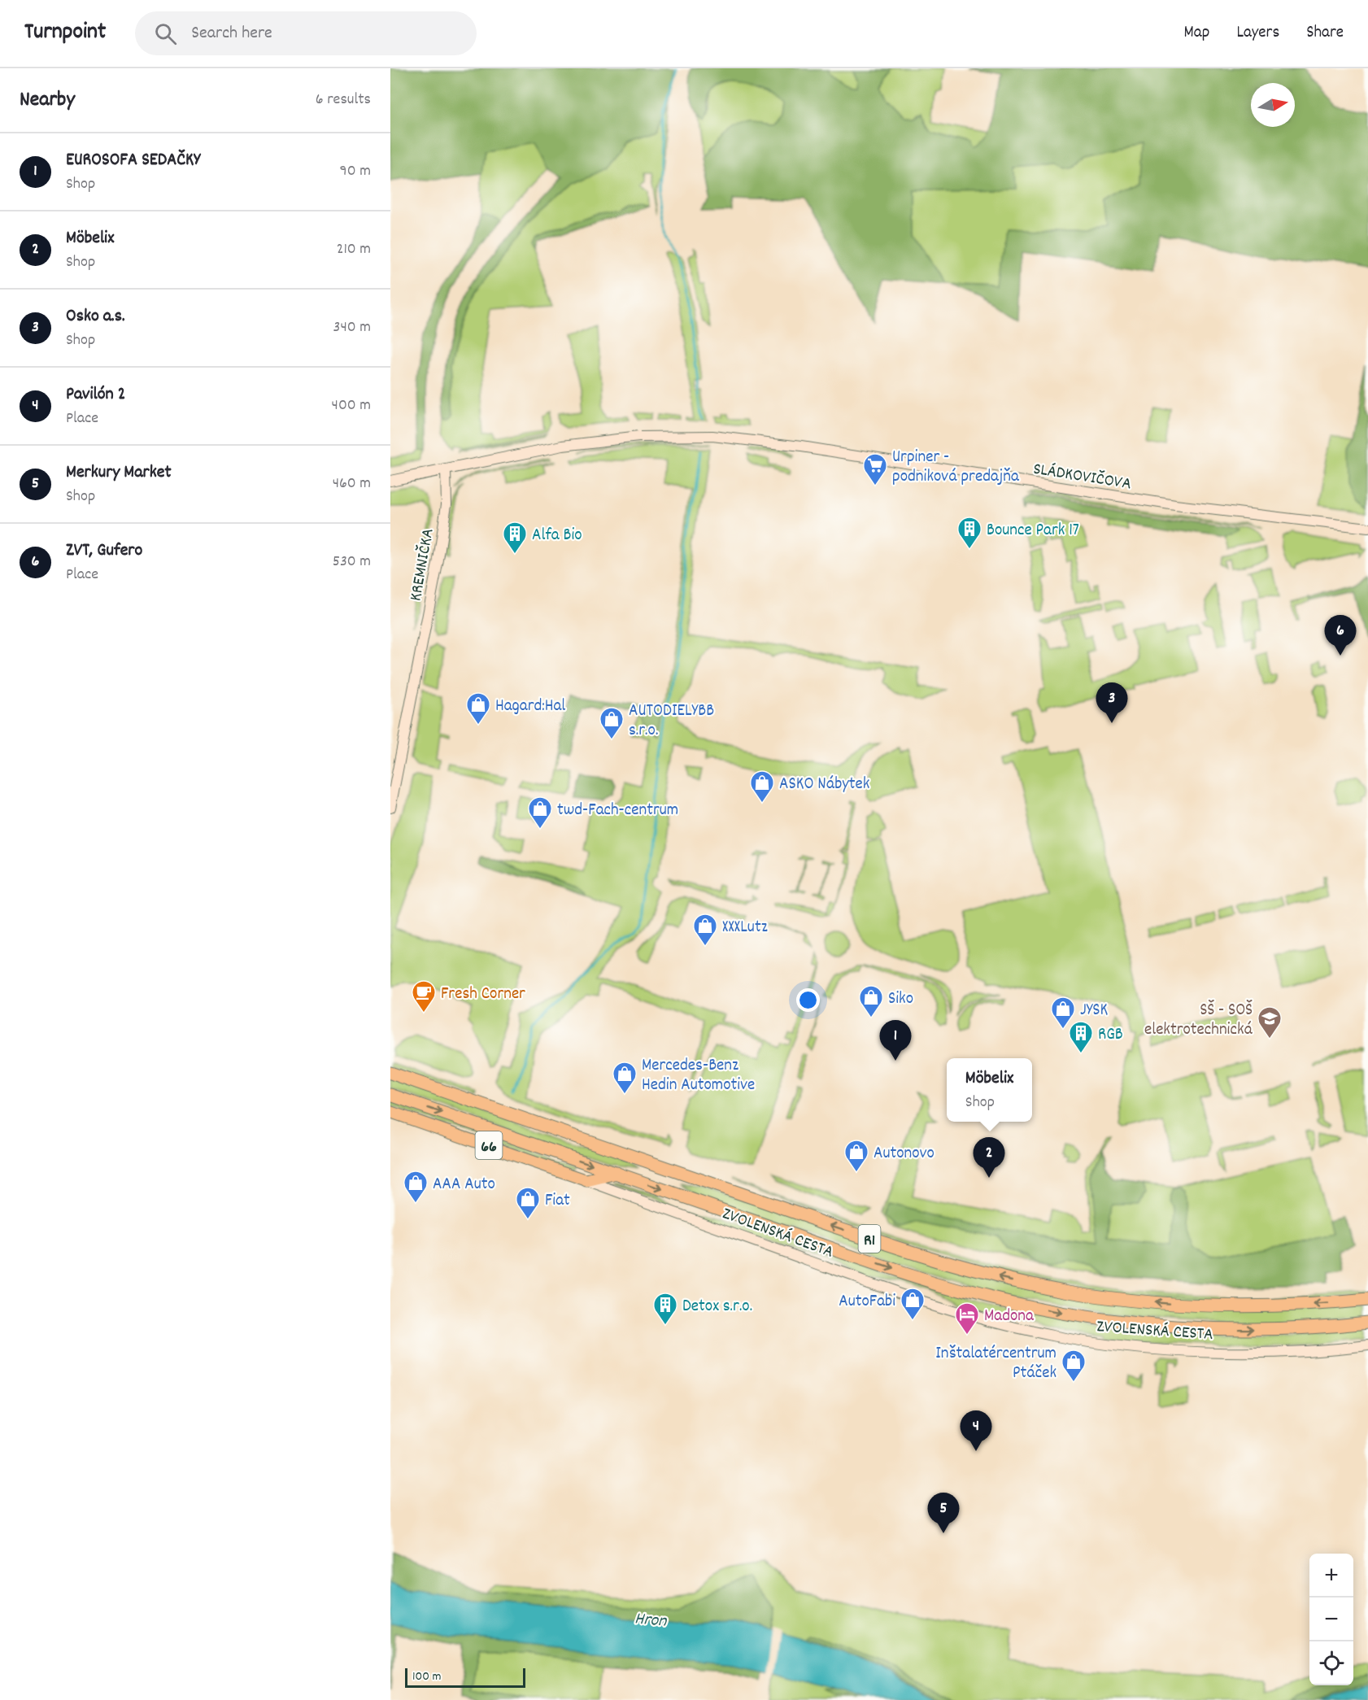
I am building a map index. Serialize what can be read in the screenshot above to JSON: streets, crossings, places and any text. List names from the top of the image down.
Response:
{
  "streets": {
    "highway": ["R1"],
    "main road": [
      "SLÁDKOVIČOVA",
      "KREMNIČKA",
      "66",
      "ZVOLENSKÁ CESTA"
    ]
  },
  "crossings": [
    ["SLÁDKOVIČOVA", "KREMNIČKA"]
  ],
  "water": ["Hron"],
  "places": {
    "supermarket": ["Urpiner - podniková predajňa"],
    "building": [
      "Bounce Park 17",
      "Alfa Bio",
      "RGB",
      "Detox s.r.o."
    ],
    "shop": [
      "Hagard:Hal",
      "AUTODIELYBB s.r.o.",
      "ASKO Nábytek",
      "twd-Fach-centrum",
      "XXXLutz",
      "Siko",
      "JYSK",
      "Mercedes-Benz Hedin Automotive",
      "Autonovo",
      "AAA Auto",
      "Fiat",
      "AutoFabi",
      "Inštalatércentrum Ptáček"
    ],
    "cafe": ["Fresh Corner"],
    "school or university": ["SŠ - SOŠ elektrotechnická"],
    "hotel": ["Madona"]
  },
  "scale_bar": "100 m",
  "north": "right",
  "page": {
    "header": "Turnpoint",
    "search": "Search here",
    "nav": ["Map", "Layers", "Share"],
    "heading": ["Nearby", "6 results"],
    "list": [
      {
        "mark": "1",
        "name": "EUROSOFA SEDAČKY",
        "note": "Shop",
        "value": "90 m"
      },
      {
        "mark": "2",
        "name": "Möbelix",
        "note": "Shop",
        "value": "210 m"
      },
      {
        "mark": "3",
        "name": "Osko a.s.",
        "note": "Shop",
        "value": "340 m"
      },
      {
        "mark": "4",
        "name": "Pavilón 2",
        "note": "Place",
        "value": "400 m"
      },
      {
        "mark": "5",
        "name": "Merkury Market",
        "note": "Shop",
        "value": "460 m"
      },
      {
        "mark": "6",
        "name": "ZVT, Gufero",
        "note": "Place",
        "value": "530 m"
      }
    ],
    "pins": [
      "6",
      "3",
      "1",
      "2",
      "4",
      "5"
    ],
    "popup": ["Möbelix", "Shop"],
    "map_buttons": ["+", "−"],
    "scale": "100 m"
  }
}
